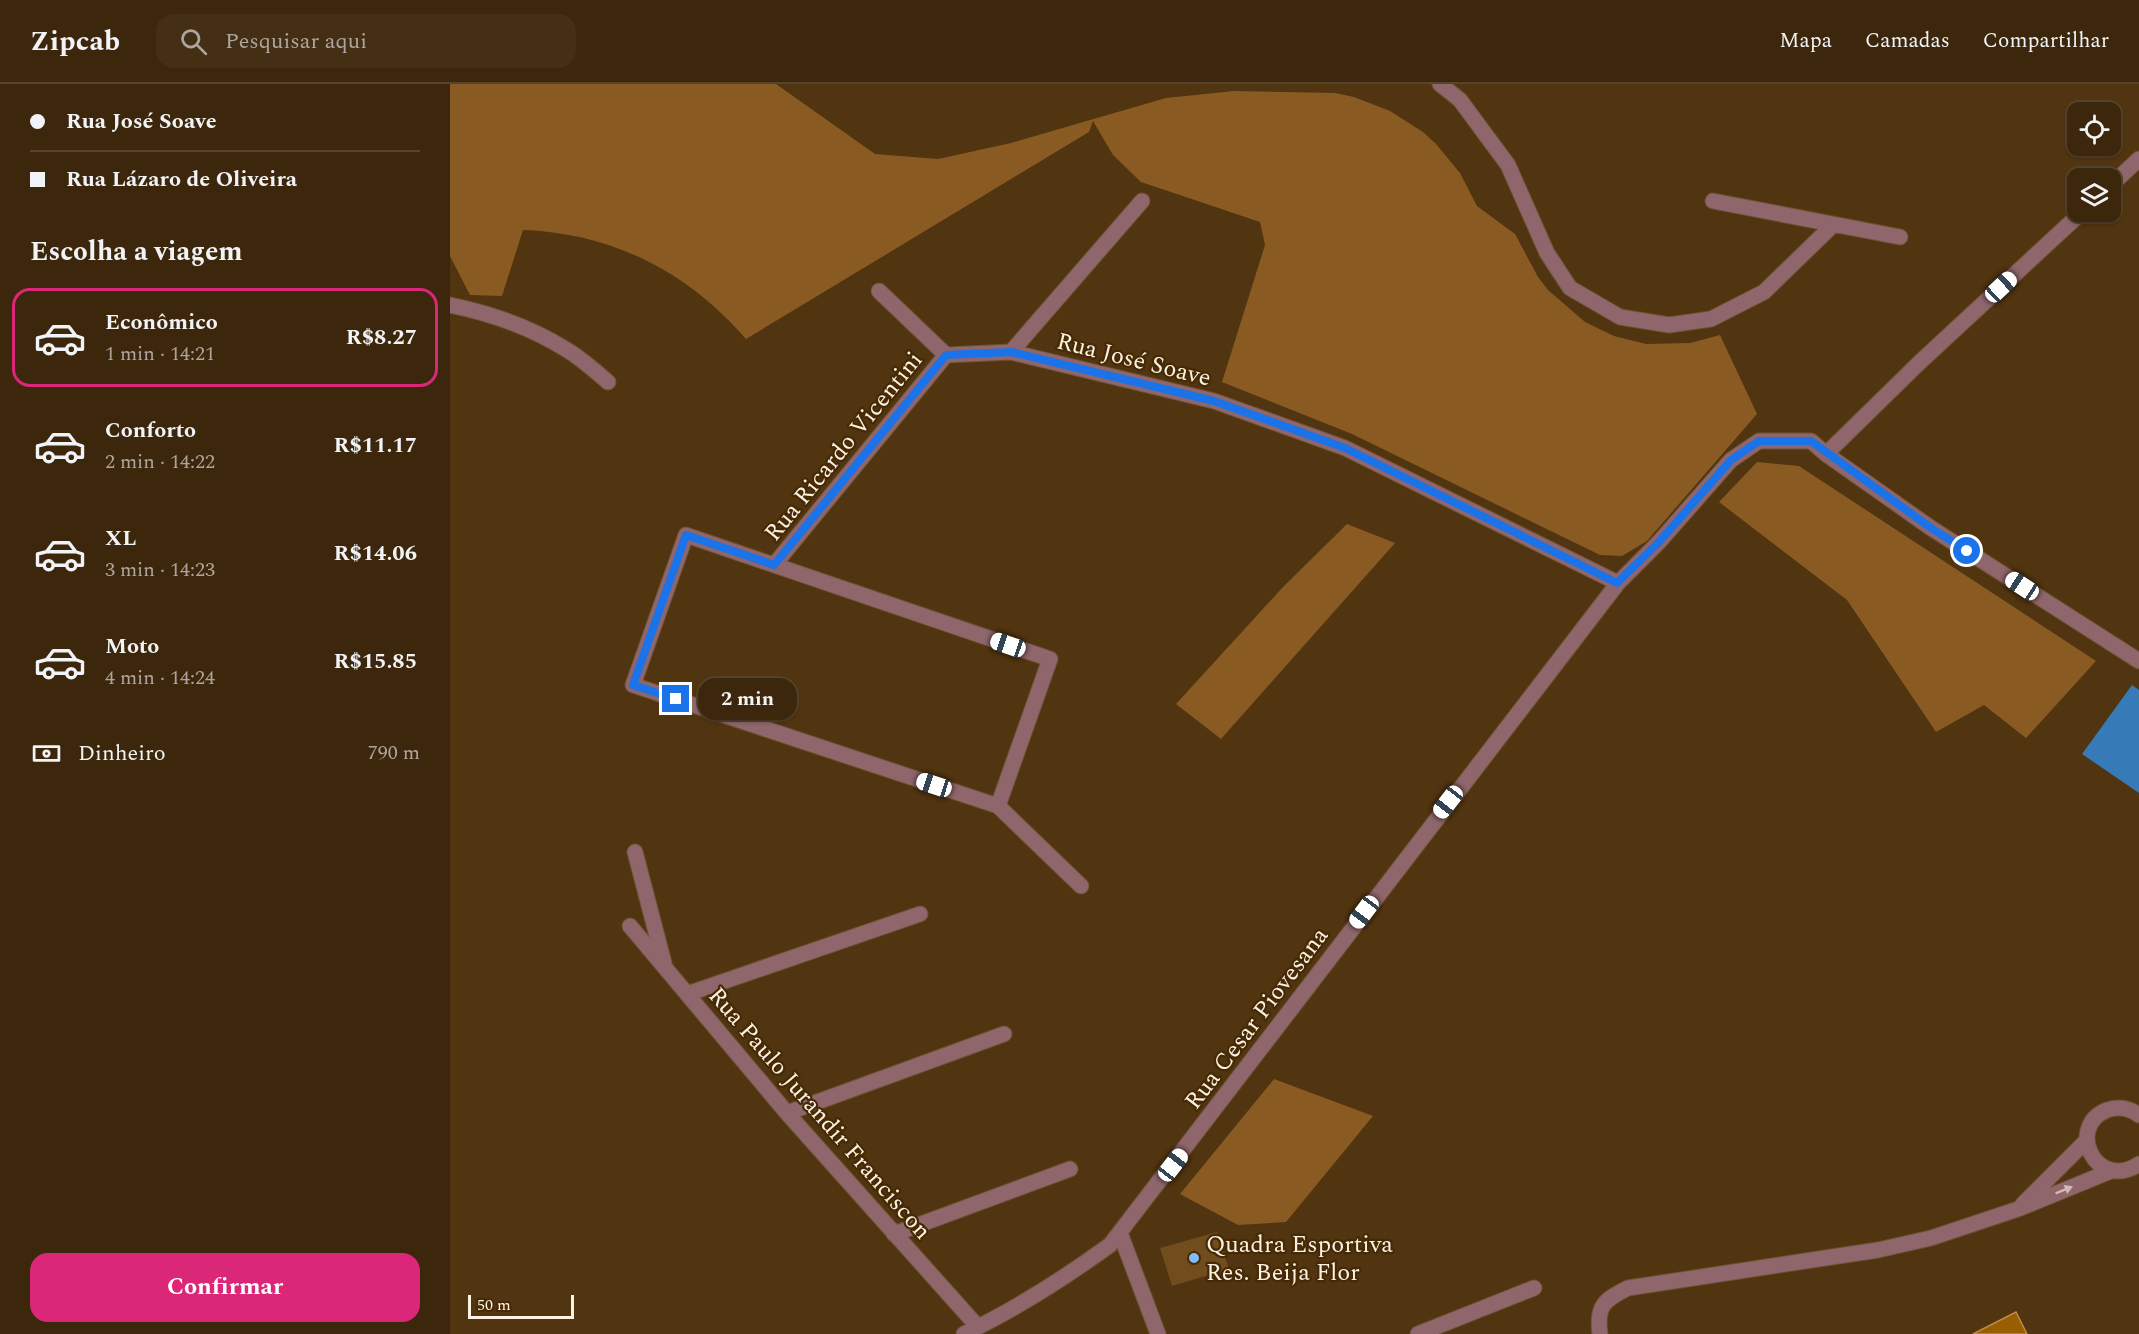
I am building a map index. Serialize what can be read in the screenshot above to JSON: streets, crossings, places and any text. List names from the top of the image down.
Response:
{
  "streets": {
    "street": [
      "Rua José Soave",
      "Rua Ricardo Vicentini",
      "Rua Cesar Piovesana",
      "Rua Paulo Jurandir Franciscon"
    ]
  },
  "crossings": [
    ["Rua José Soave", "Rua Ricardo Vicentini"],
    ["Rua José Soave", "Rua Cesar Piovesana"],
    ["Rua Cesar Piovesana", "Rua Paulo Jurandir Franciscon"]
  ],
  "places": ["Quadra Esportiva Res. Beija Flor"],
  "scale_bar": "50 m",
  "page": {
    "header": "Zipcab",
    "search": "Pesquisar aqui",
    "nav": ["Mapa", "Camadas", "Compartilhar"],
    "banner": ["Rua José Soave", "Rua Lázaro de Oliveira"],
    "heading": "Escolha a viagem",
    "list": [
      {
        "name": "Econômico",
        "note": "1 min · 14:21",
        "value": "R$8.27"
      },
      {
        "name": "Conforto",
        "note": "2 min · 14:22",
        "value": "R$11.17"
      },
      {
        "name": "XL",
        "note": "3 min · 14:23",
        "value": "R$14.06"
      },
      {
        "name": "Moto",
        "note": "4 min · 14:24",
        "value": "R$15.85"
      }
    ],
    "bubble": "2 min",
    "pay": ["Dinheiro", "790 m"],
    "buttons": "Confirmar",
    "scale": "50 m"
  }
}
